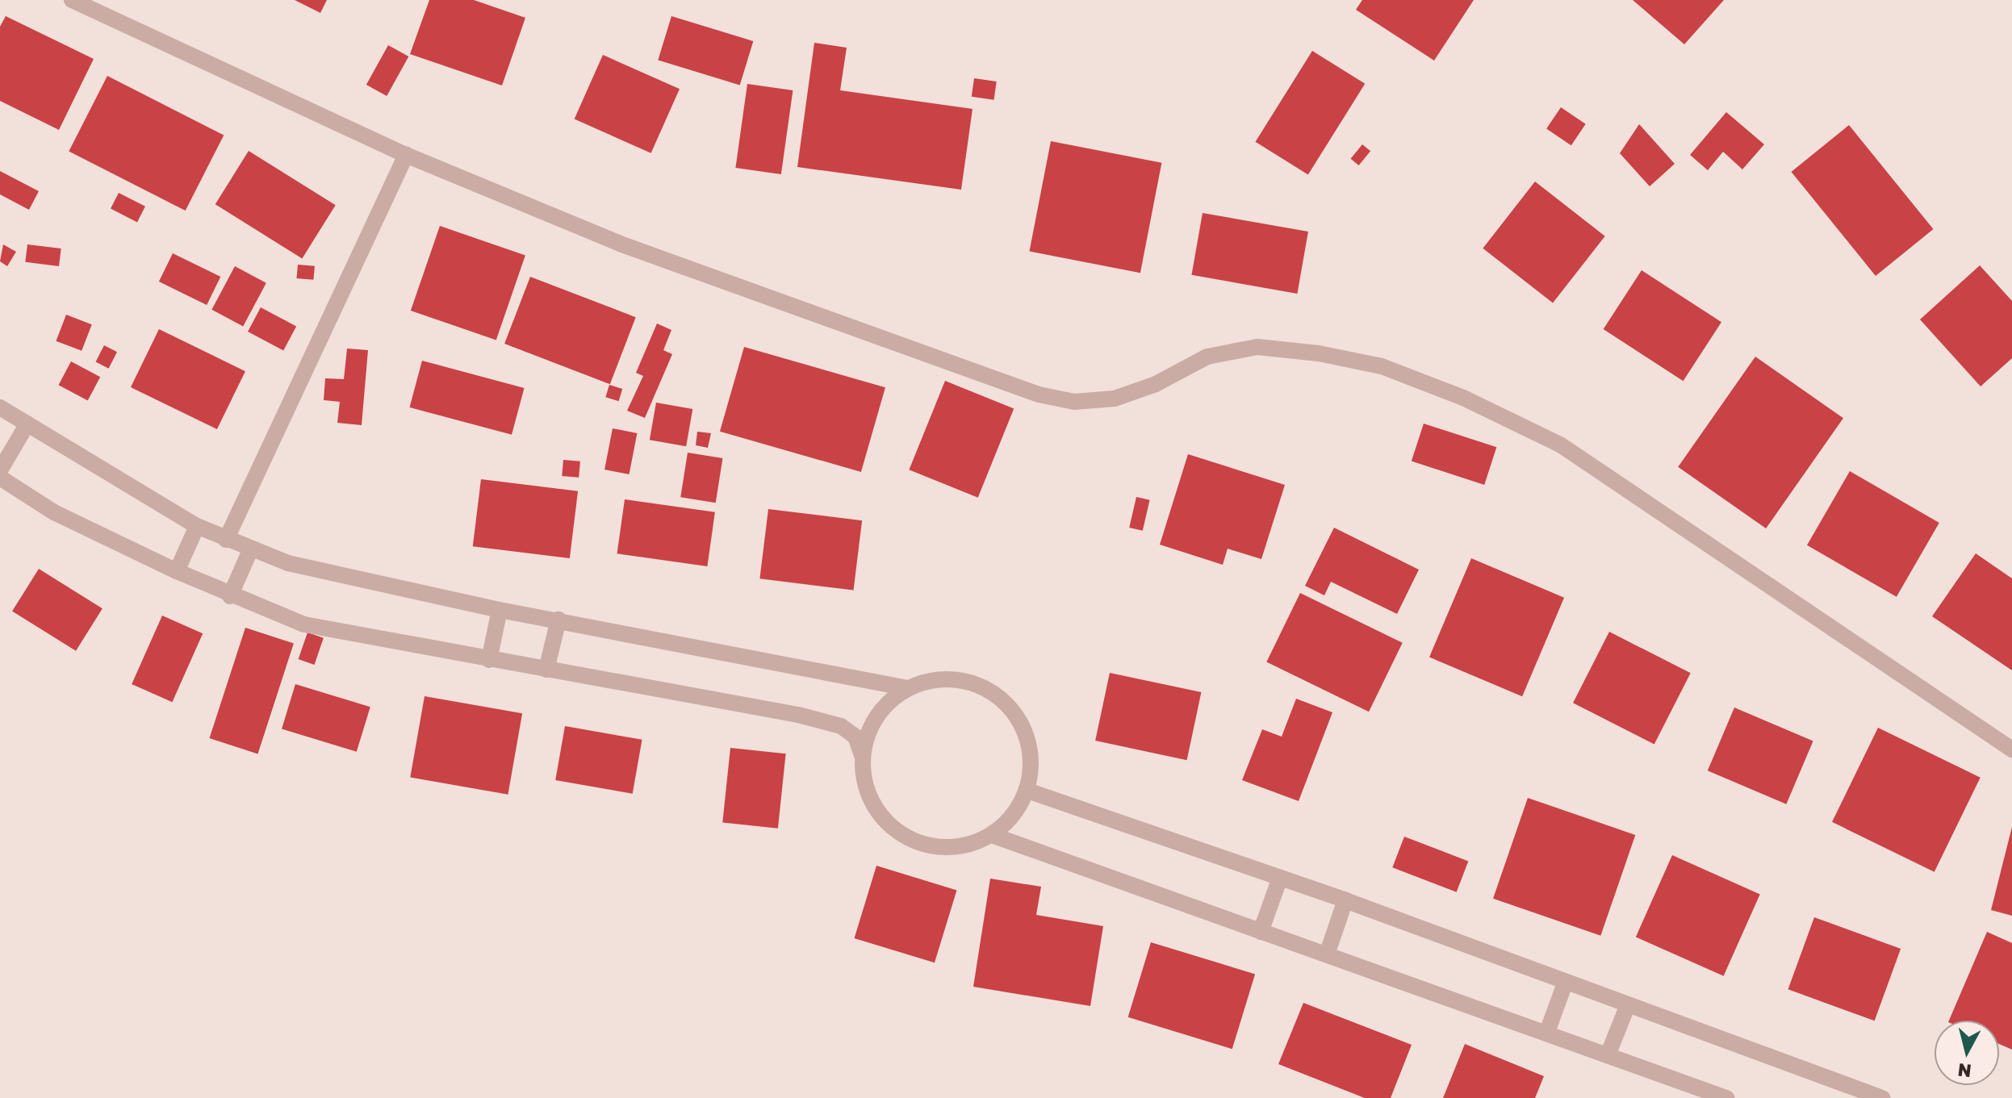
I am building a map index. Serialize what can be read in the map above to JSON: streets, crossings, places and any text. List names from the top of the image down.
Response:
{
  "north": "bottom"
}
